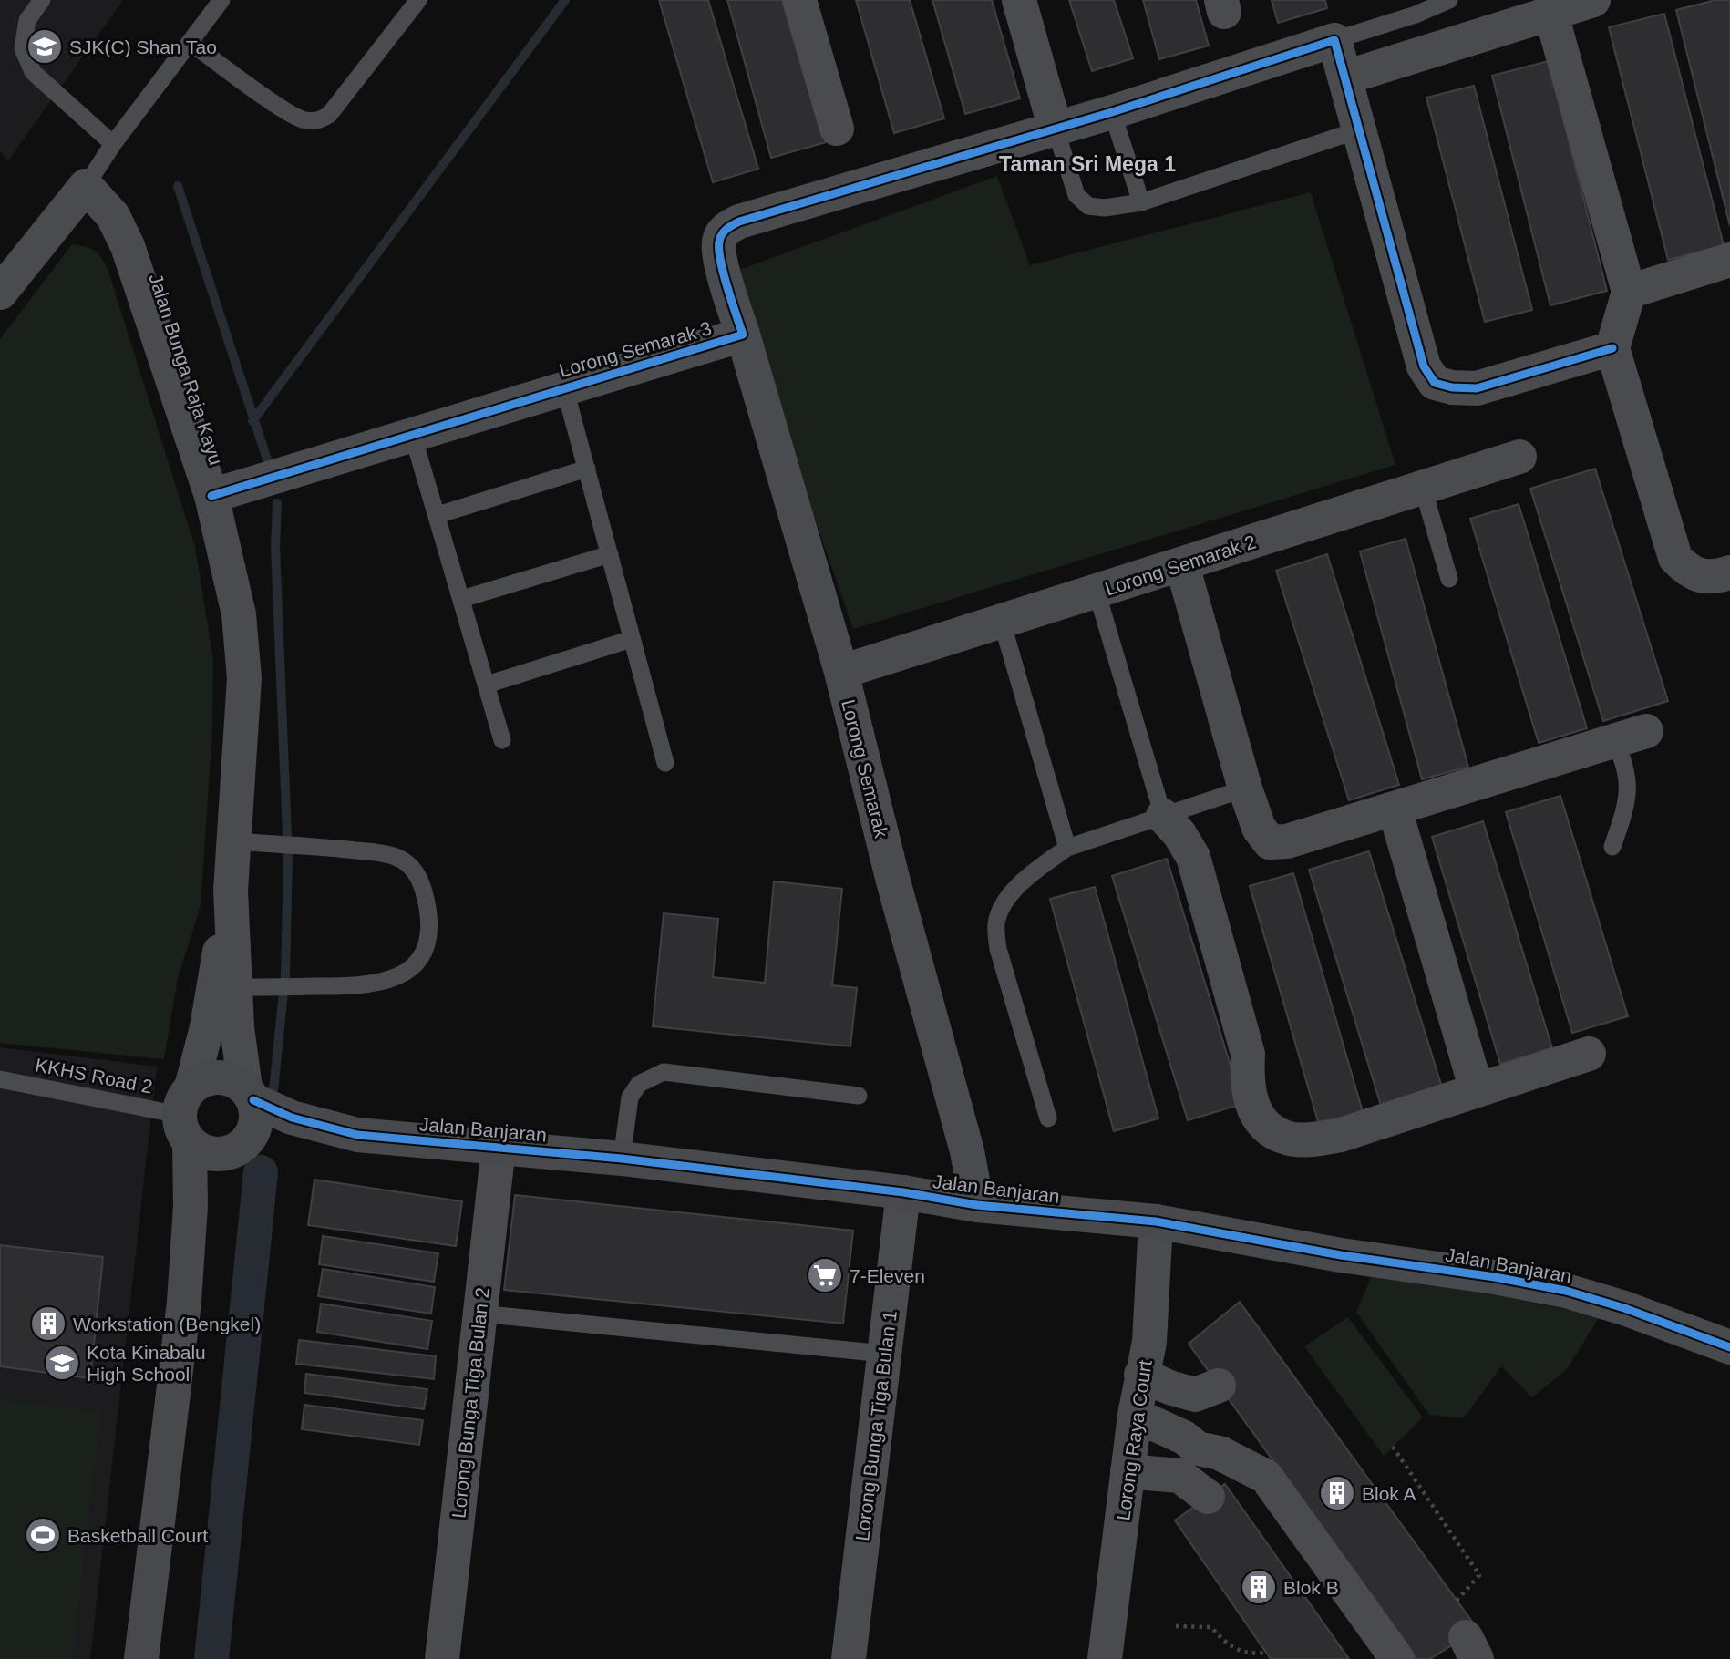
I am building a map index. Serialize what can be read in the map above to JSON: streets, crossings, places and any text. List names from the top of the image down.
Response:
{
  "streets": {
    "street": [
      "Lorong Semarak 3",
      "Jalan Bunga Raja Kayu",
      "Lorong Semarak 2",
      "Lorong Semarak",
      "Jalan Banjaran",
      "Lorong Bunga Tiga Bulan 2",
      "Lorong Bunga Tiga Bulan 1",
      "Lorong Raya Court"
    ],
    "lane": ["KKHS Road 2"]
  },
  "crossings": [
    ["Lorong Semarak 3", "Jalan Bunga Raja Kayu"],
    ["Lorong Semarak 3", "Lorong Semarak"],
    ["Jalan Bunga Raja Kayu", "KKHS Road 2"],
    ["Jalan Bunga Raja Kayu", "Jalan Banjaran"],
    ["Lorong Semarak 2", "Lorong Semarak"],
    ["Lorong Semarak", "Jalan Banjaran"],
    ["KKHS Road 2", "Jalan Banjaran"],
    ["Jalan Banjaran", "Lorong Bunga Tiga Bulan 2"],
    ["Jalan Banjaran", "Lorong Bunga Tiga Bulan 1"],
    ["Jalan Banjaran", "Lorong Raya Court"]
  ],
  "districts": ["Taman Sri Mega 1"],
  "places": {
    "school or university": ["SJK(C) Shan Tao", "Kota Kinabalu High School"],
    "supermarket": ["7-Eleven"],
    "building": ["Workstation (Bengkel)", "Blok A", "Blok B"],
    "sports": ["Basketball Court"]
  }
}
